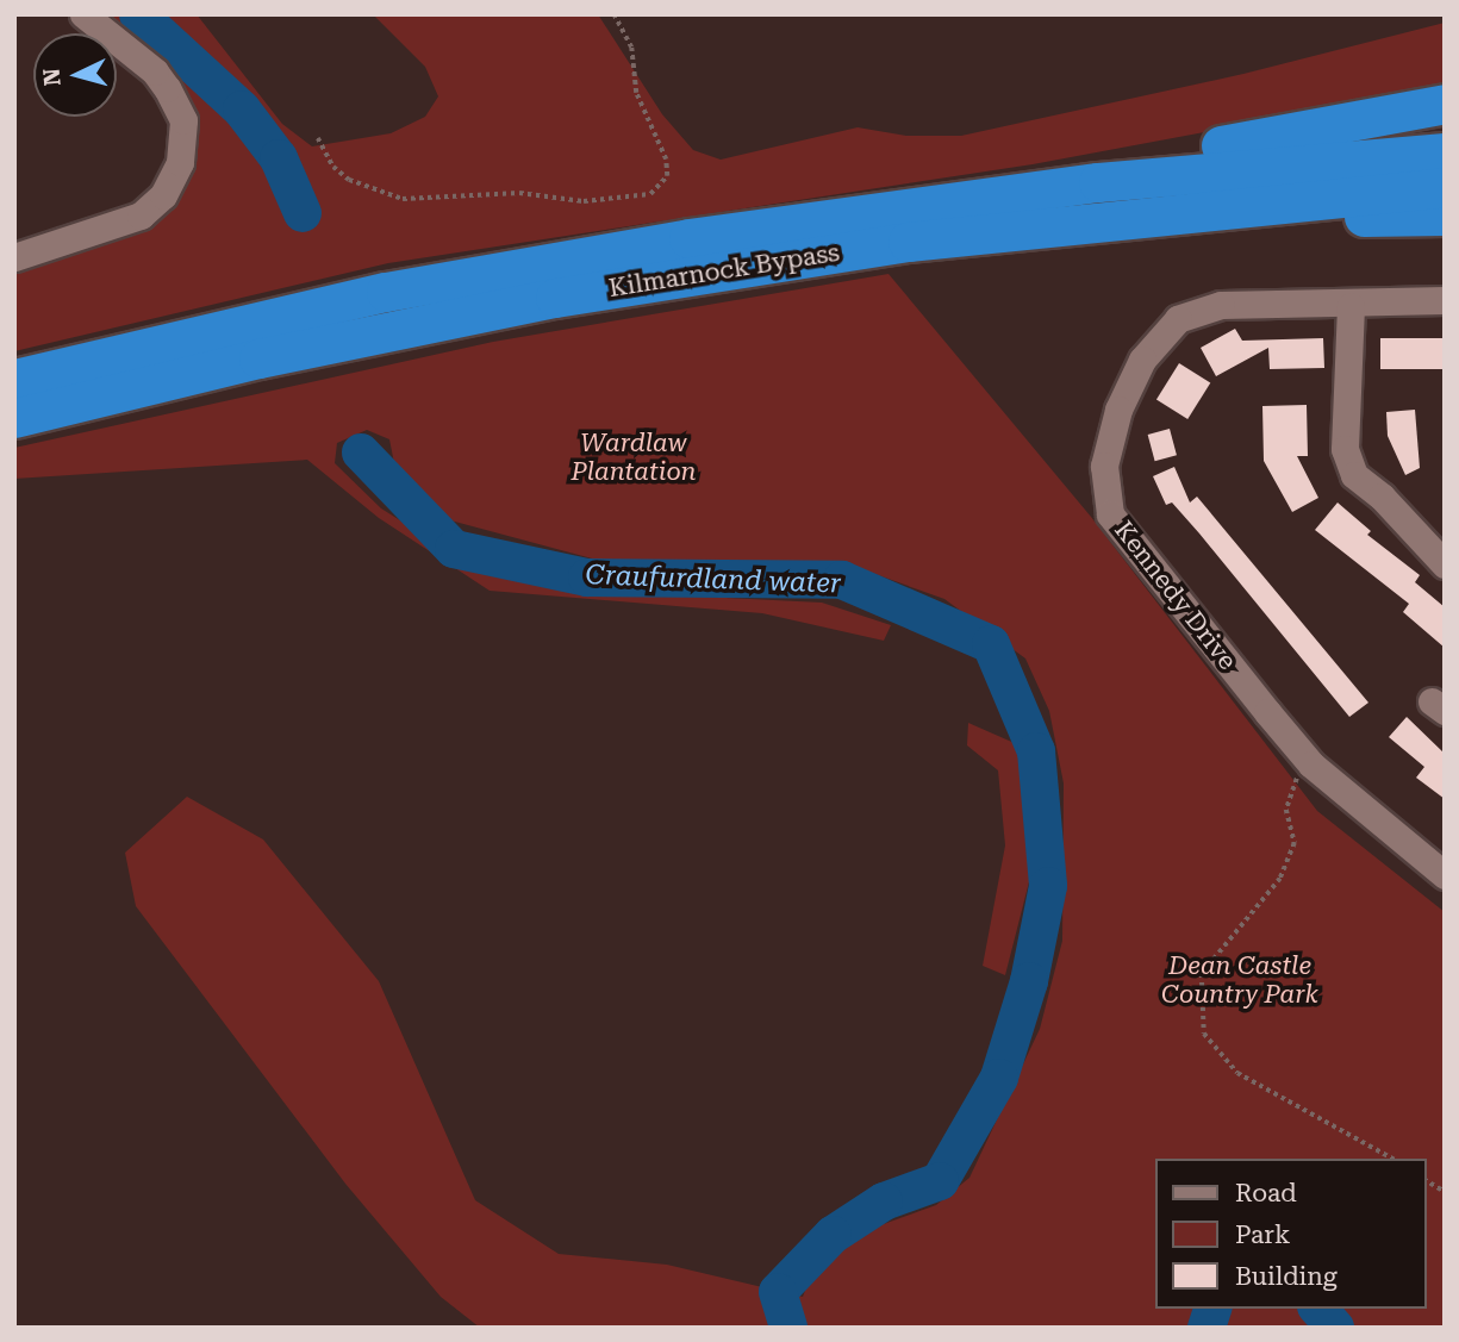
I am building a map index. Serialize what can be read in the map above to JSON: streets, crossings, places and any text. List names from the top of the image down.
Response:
{
  "streets": {
    "highway": ["Kilmarnock Bypass"],
    "street": ["Kennedy Drive"]
  },
  "water": ["Craufurdland water"],
  "parks": ["Wardlaw Plantation", "Dean Castle Country Park"],
  "legend": ["Road", "Park", "Building"],
  "north": "left"
}
